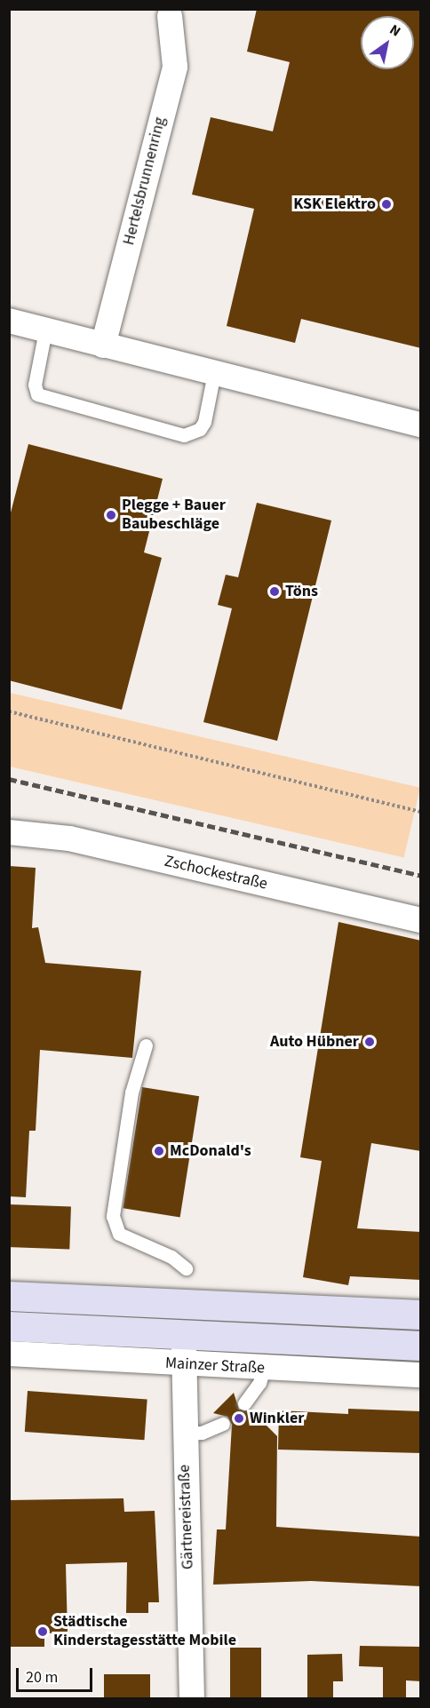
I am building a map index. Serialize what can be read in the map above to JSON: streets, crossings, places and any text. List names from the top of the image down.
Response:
{
  "streets": {
    "main road": ["Mainzer Straße"],
    "street": ["Hertelsbrunnenring", "Zschockestraße", "Gärtnereistraße"]
  },
  "crossings": [
    ["Mainzer Straße", "Gärtnereistraße"]
  ],
  "places": [
    "KSK Elektro",
    "Plegge + Bauer Baubeschläge",
    "Töns",
    "Auto Hübner",
    "McDonald's",
    "Winkler",
    "Städtische Kinderstagesstätte Mobile"
  ],
  "scale_bar": "20 m",
  "north": "top right"
}
